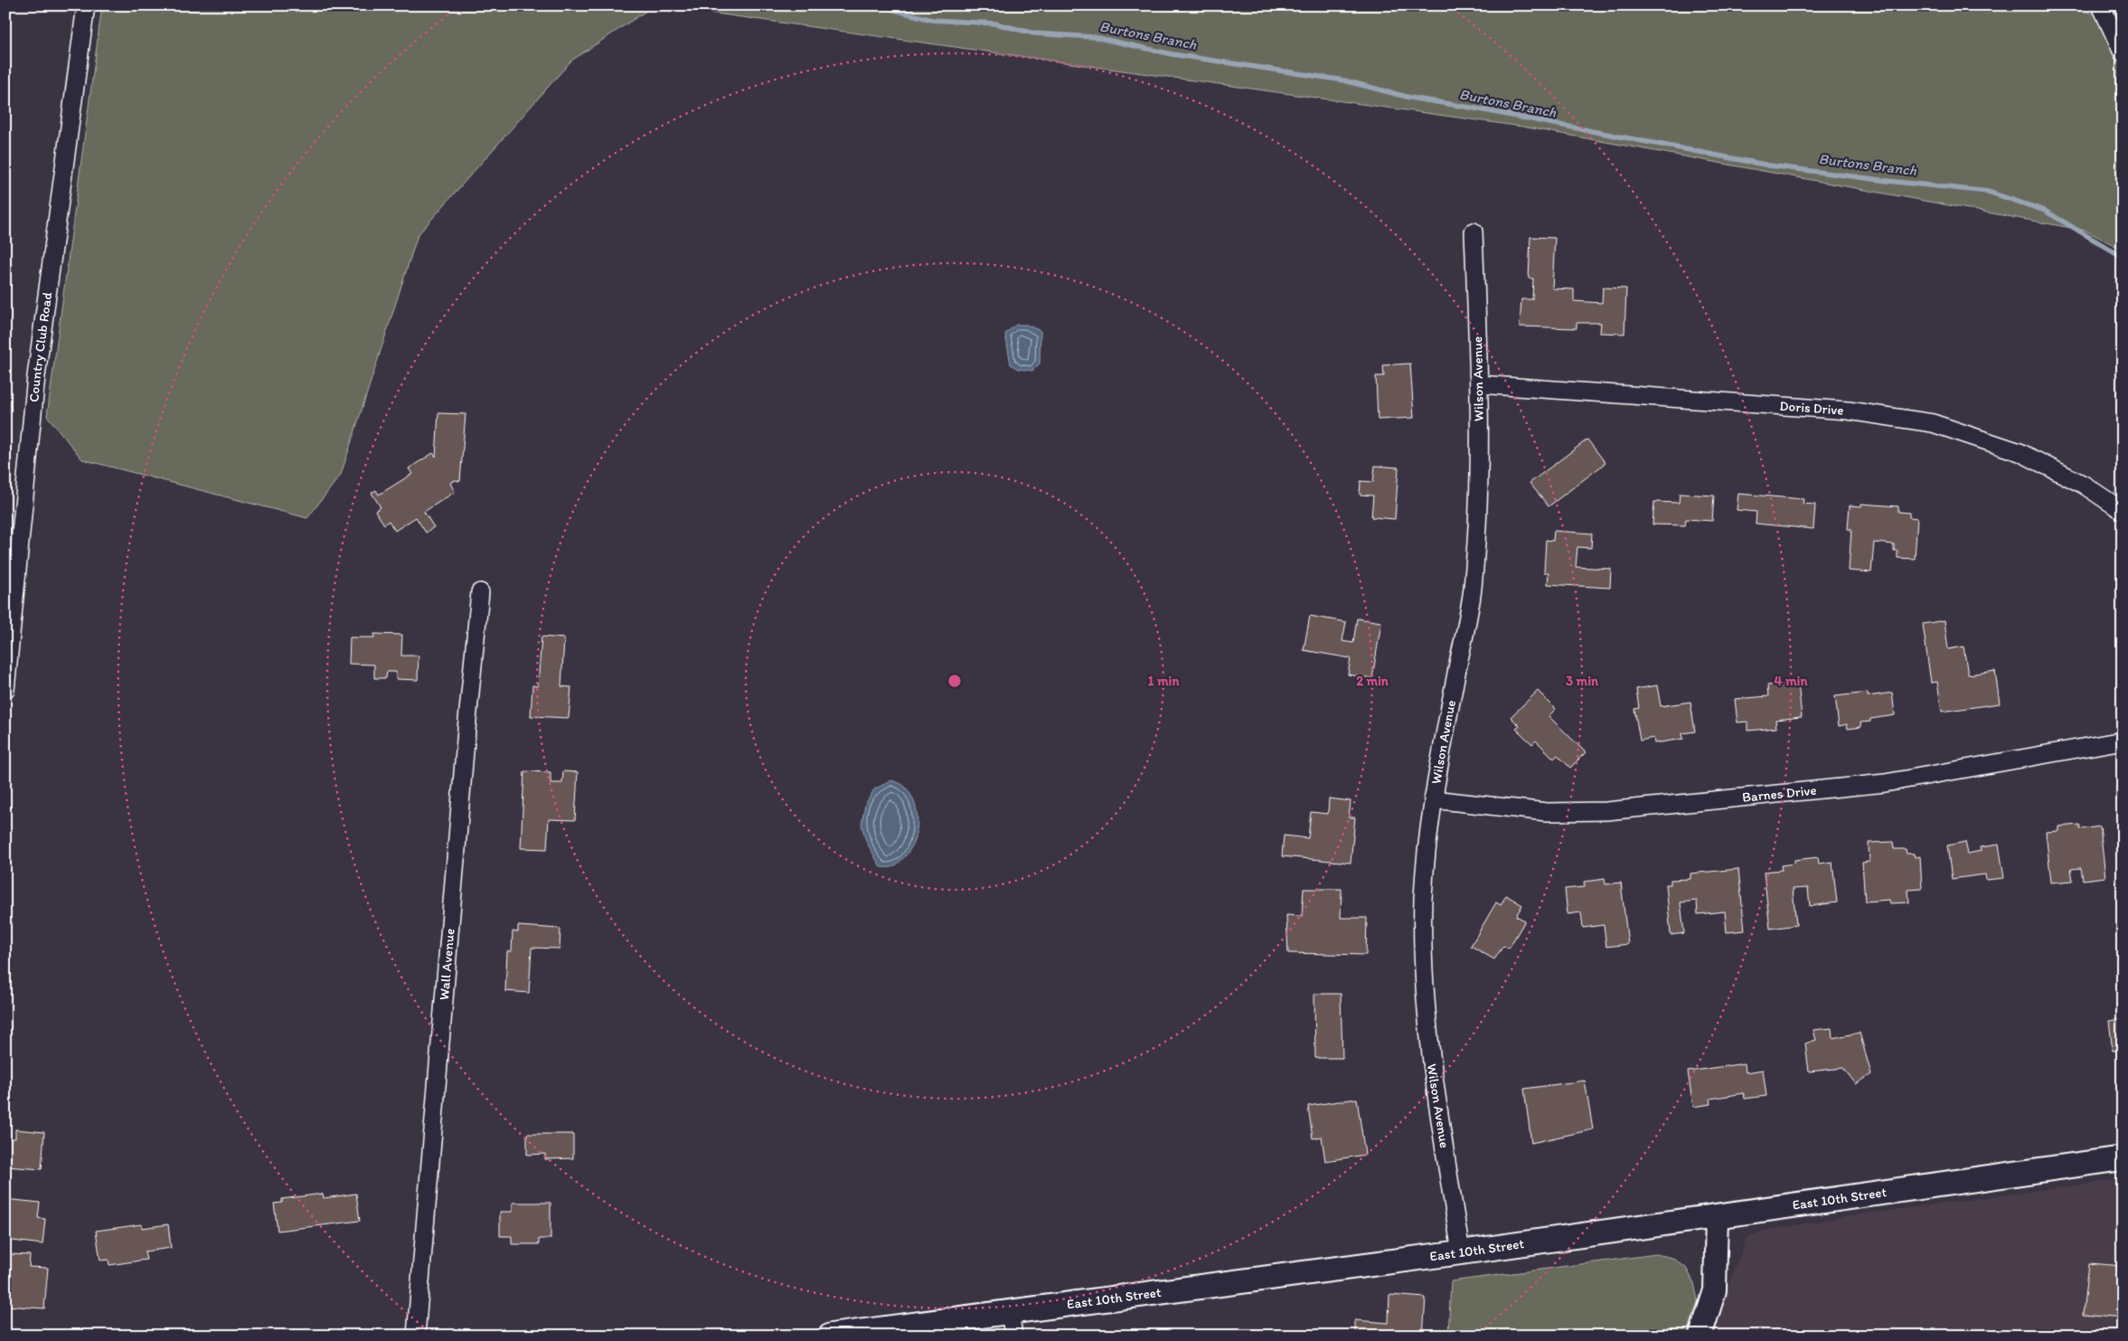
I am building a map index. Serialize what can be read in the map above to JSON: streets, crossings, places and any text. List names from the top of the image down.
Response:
{
  "streets": {
    "main road": ["East 10th Street"],
    "street": [
      "Country Club Road",
      "Wilson Avenue",
      "Doris Drive",
      "Barnes Drive",
      "Wall Avenue"
    ]
  },
  "crossings": [
    ["Wilson Avenue", "Doris Drive"],
    ["Wilson Avenue", "Barnes Drive"],
    ["Wilson Avenue", "East 10th Street"]
  ],
  "water": ["Burtons Branch"],
  "rings": [
    "1 min",
    "2 min",
    "3 min",
    "4 min"
  ]
}
